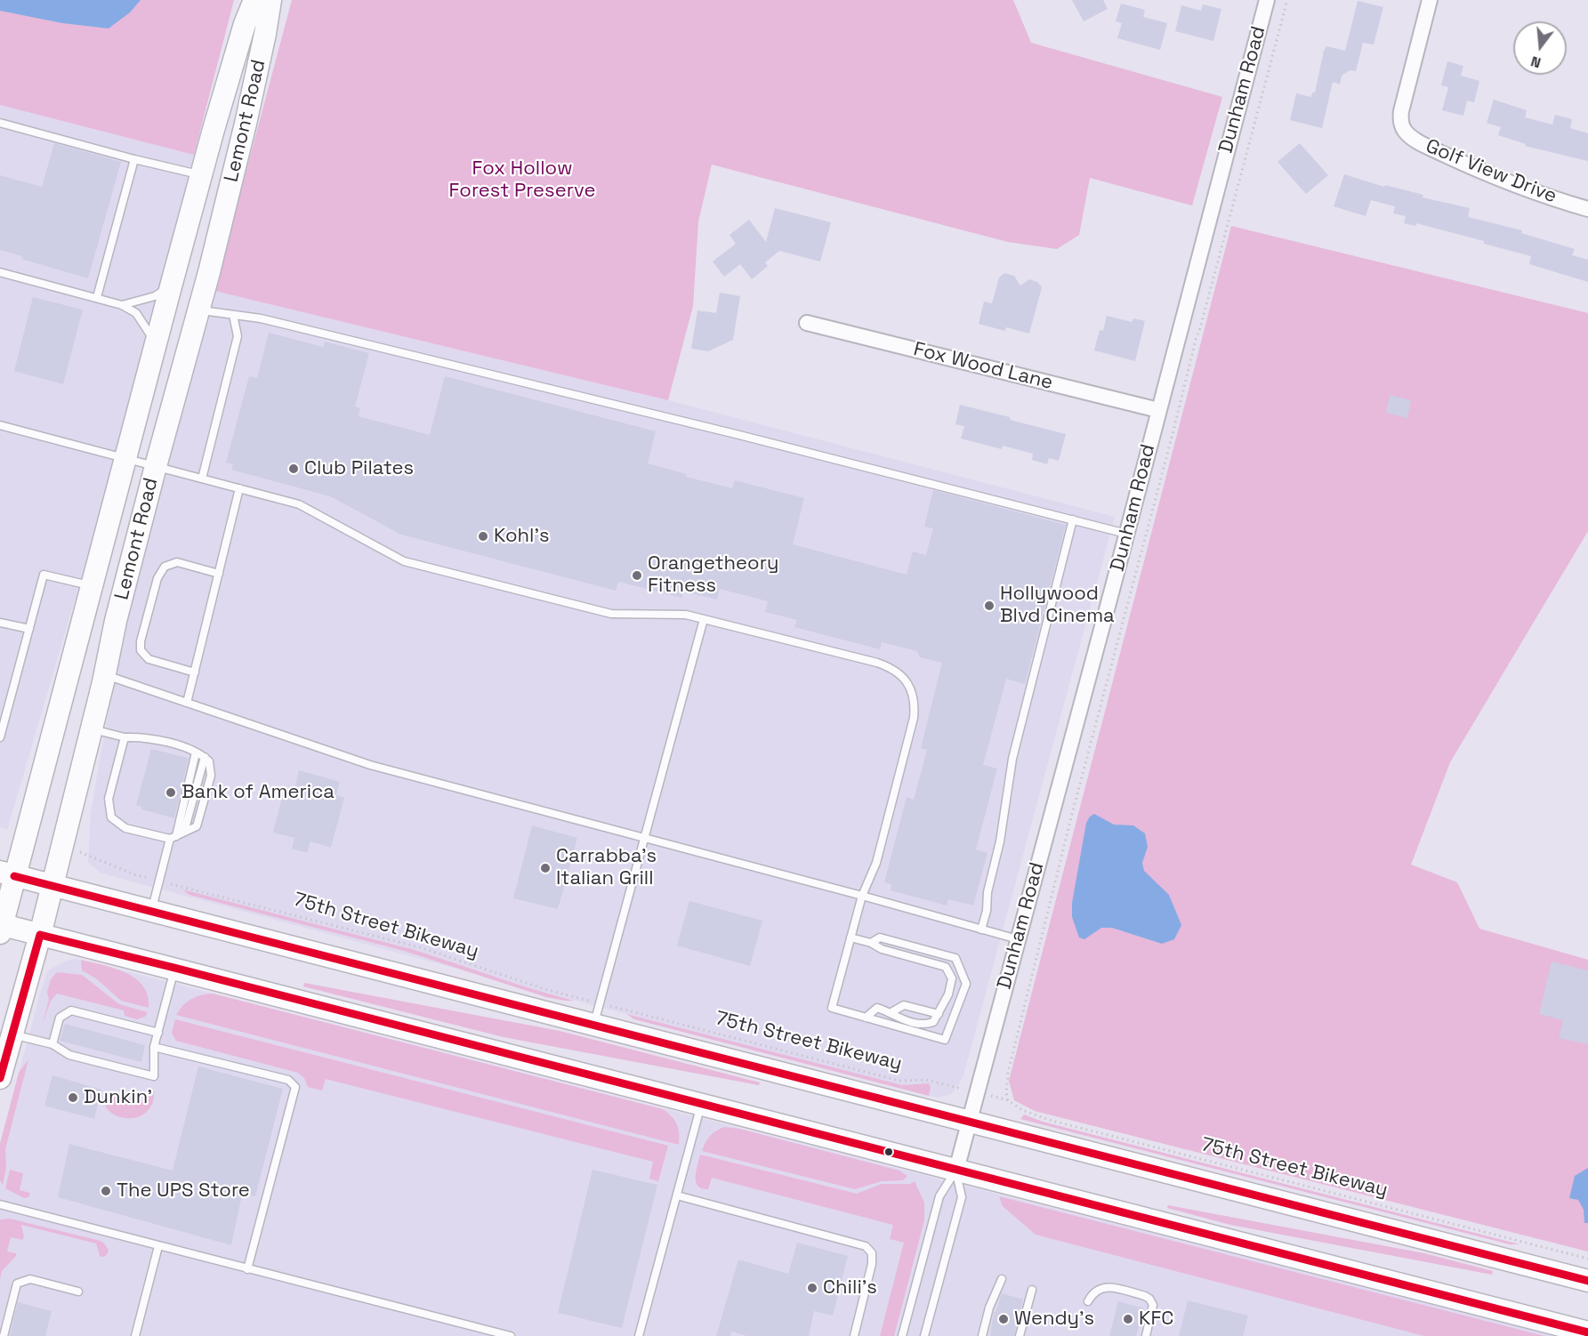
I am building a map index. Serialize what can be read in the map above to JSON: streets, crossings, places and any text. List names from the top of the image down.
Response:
{
  "streets": {
    "main road": ["Lemont Road"],
    "street": ["Dunham Road", "Golf View Drive", "Fox Wood Lane"],
    "path": ["75th Street Bikeway"]
  },
  "crossings": [
    ["Dunham Road", "Fox Wood Lane"]
  ],
  "parks": ["Fox Hollow Forest Preserve"],
  "places": [
    "Club Pilates",
    "Kohl's",
    "Orangetheory Fitness",
    "Hollywood Blvd Cinema",
    "Bank of America",
    "Carrabba's Italian Grill",
    "Dunkin'",
    "The UPS Store",
    "Chili's",
    "Wendy's",
    "KFC"
  ],
  "north": "bottom"
}
